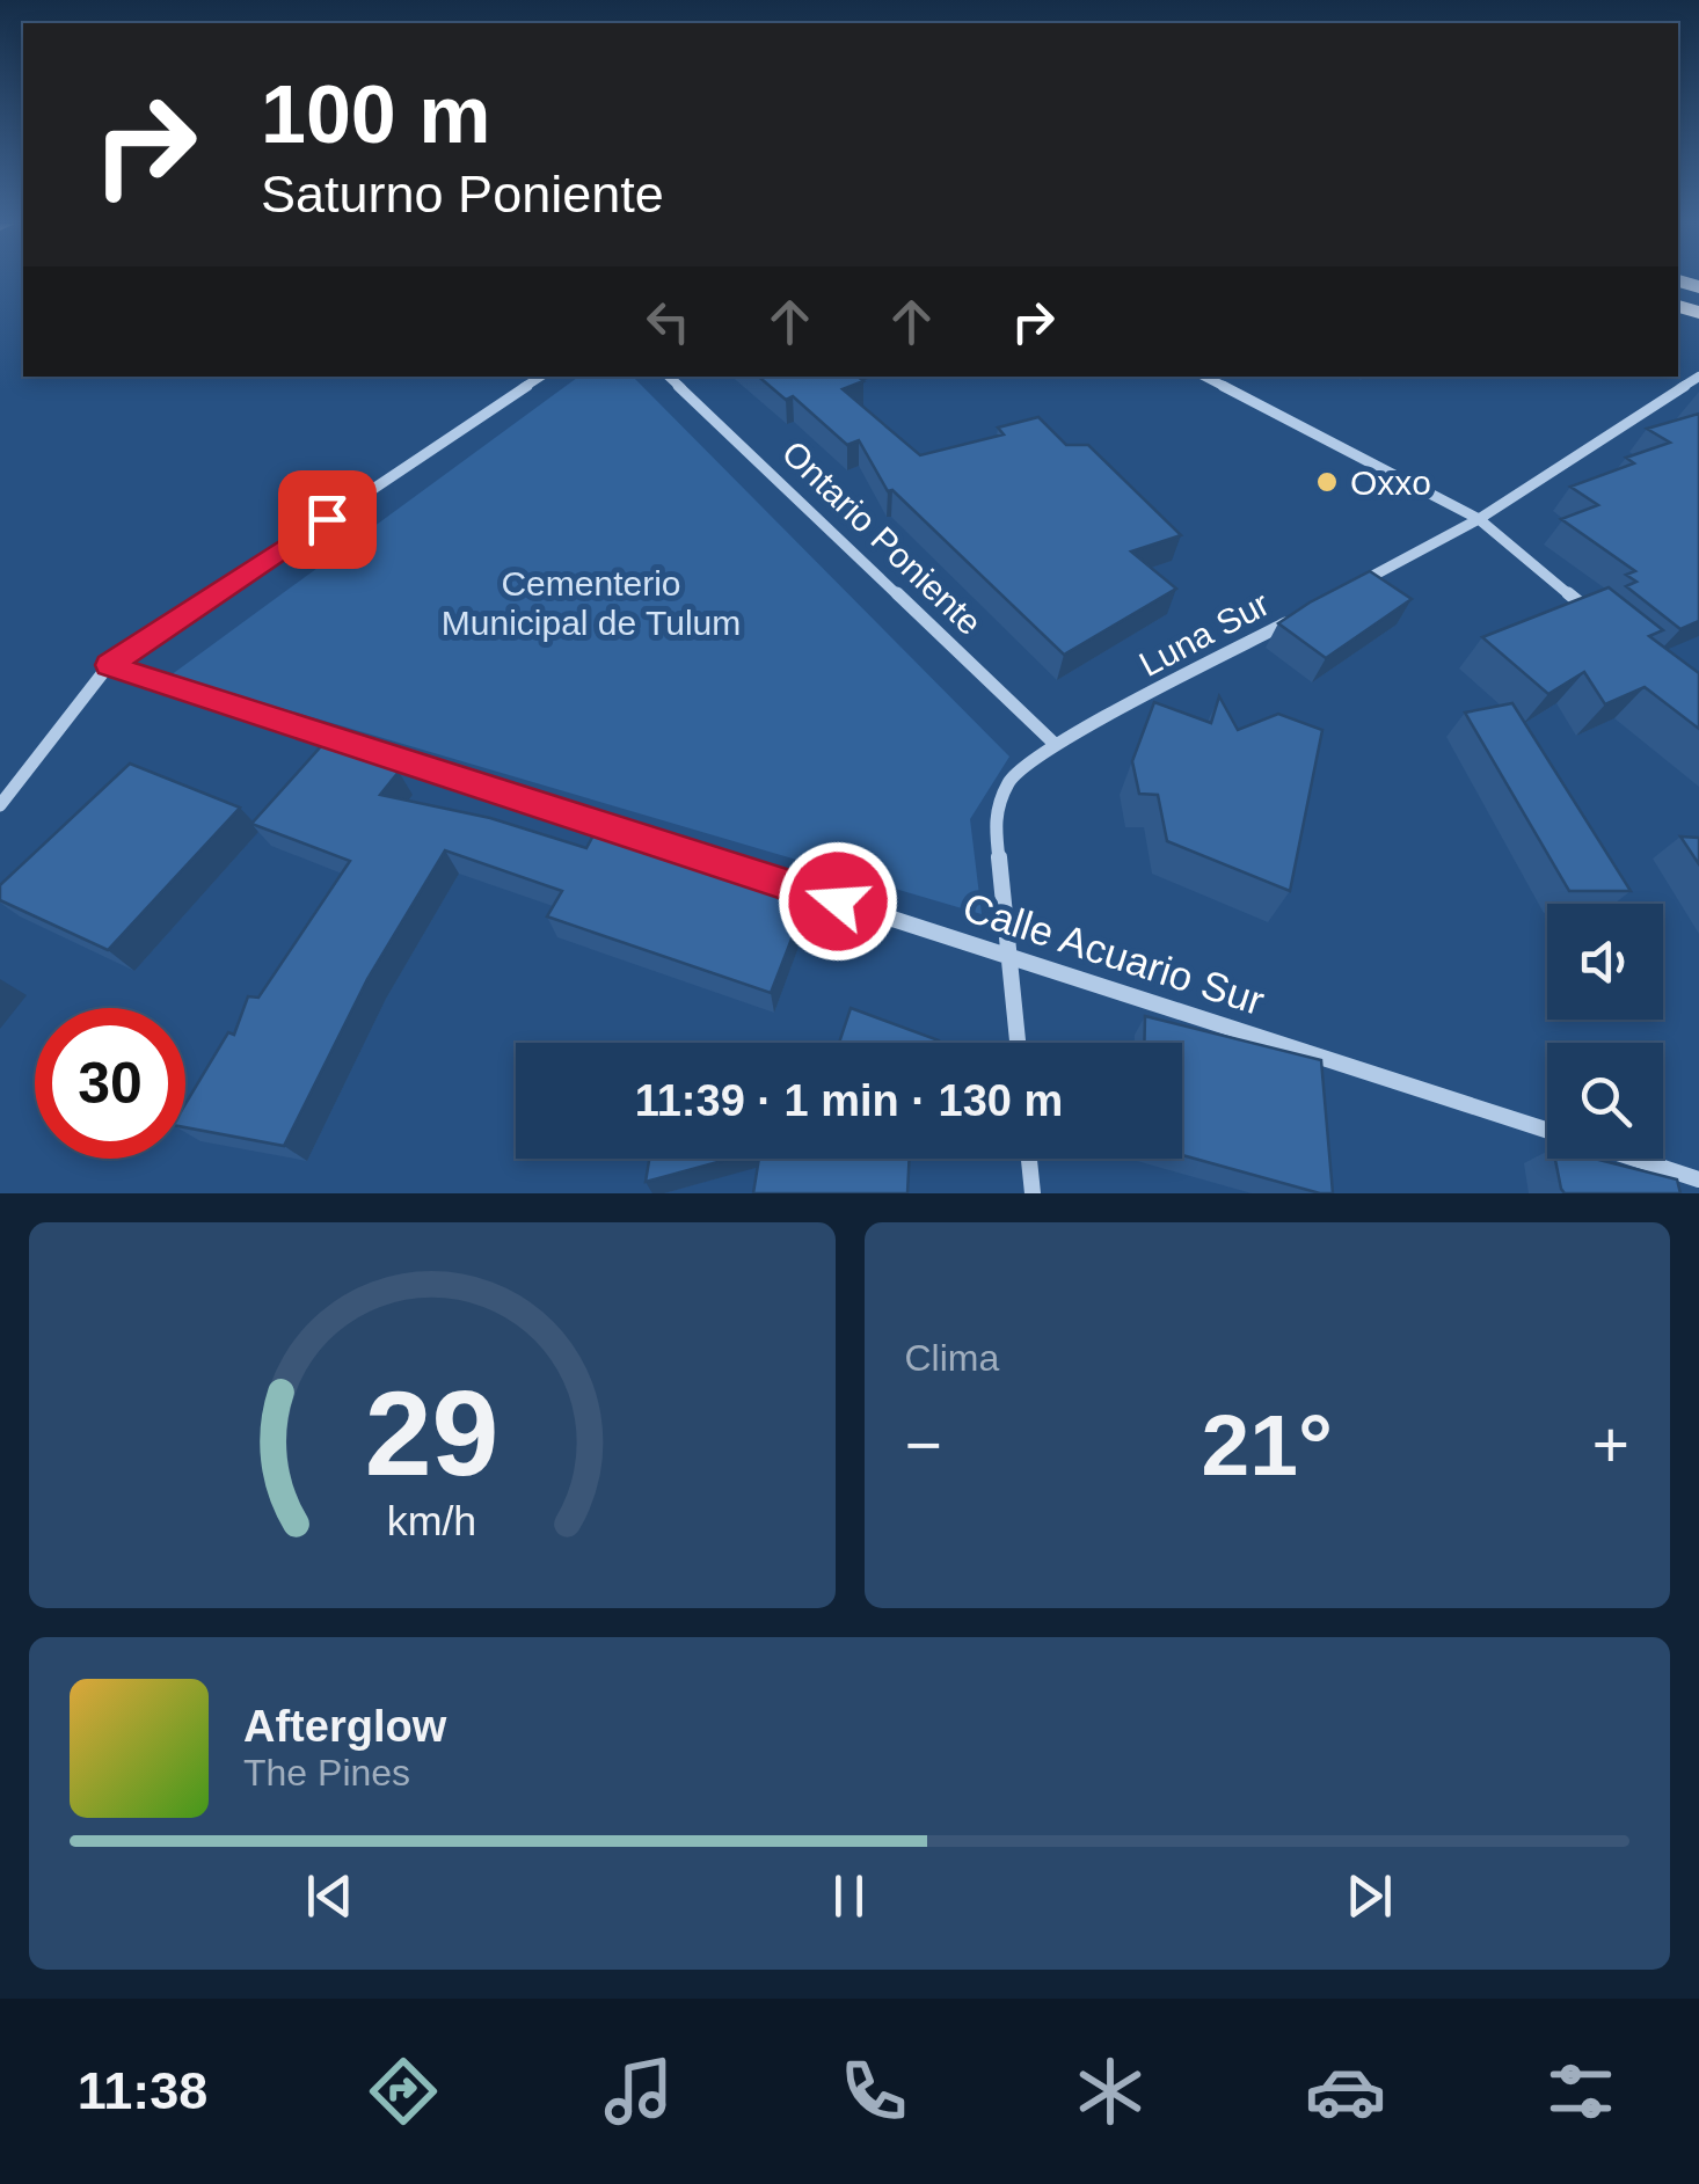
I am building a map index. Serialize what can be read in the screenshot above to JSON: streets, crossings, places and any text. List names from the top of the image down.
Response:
{
  "streets": {
    "street": ["Ontario Poniente", "Luna Sur", "Calle Acuario Sur"]
  },
  "crossings": [
    ["Ontario Poniente", "Luna Sur"],
    ["Luna Sur", "Calle Acuario Sur"]
  ],
  "parks": ["Cementerio Municipal de Tulum"],
  "places": ["Oxxo"],
  "page": {
    "turn": ["100 m", "Saturno Poniente"],
    "limit": "30",
    "trip": "11:39 · 1 min · 130 m",
    "tile": "Clima",
    "heat": ["−", "21°", "+"],
    "song": ["Afterglow", "The Pines"],
    "tabs": "11:38",
    "gauge": ["29", "km/h"]
  }
}
